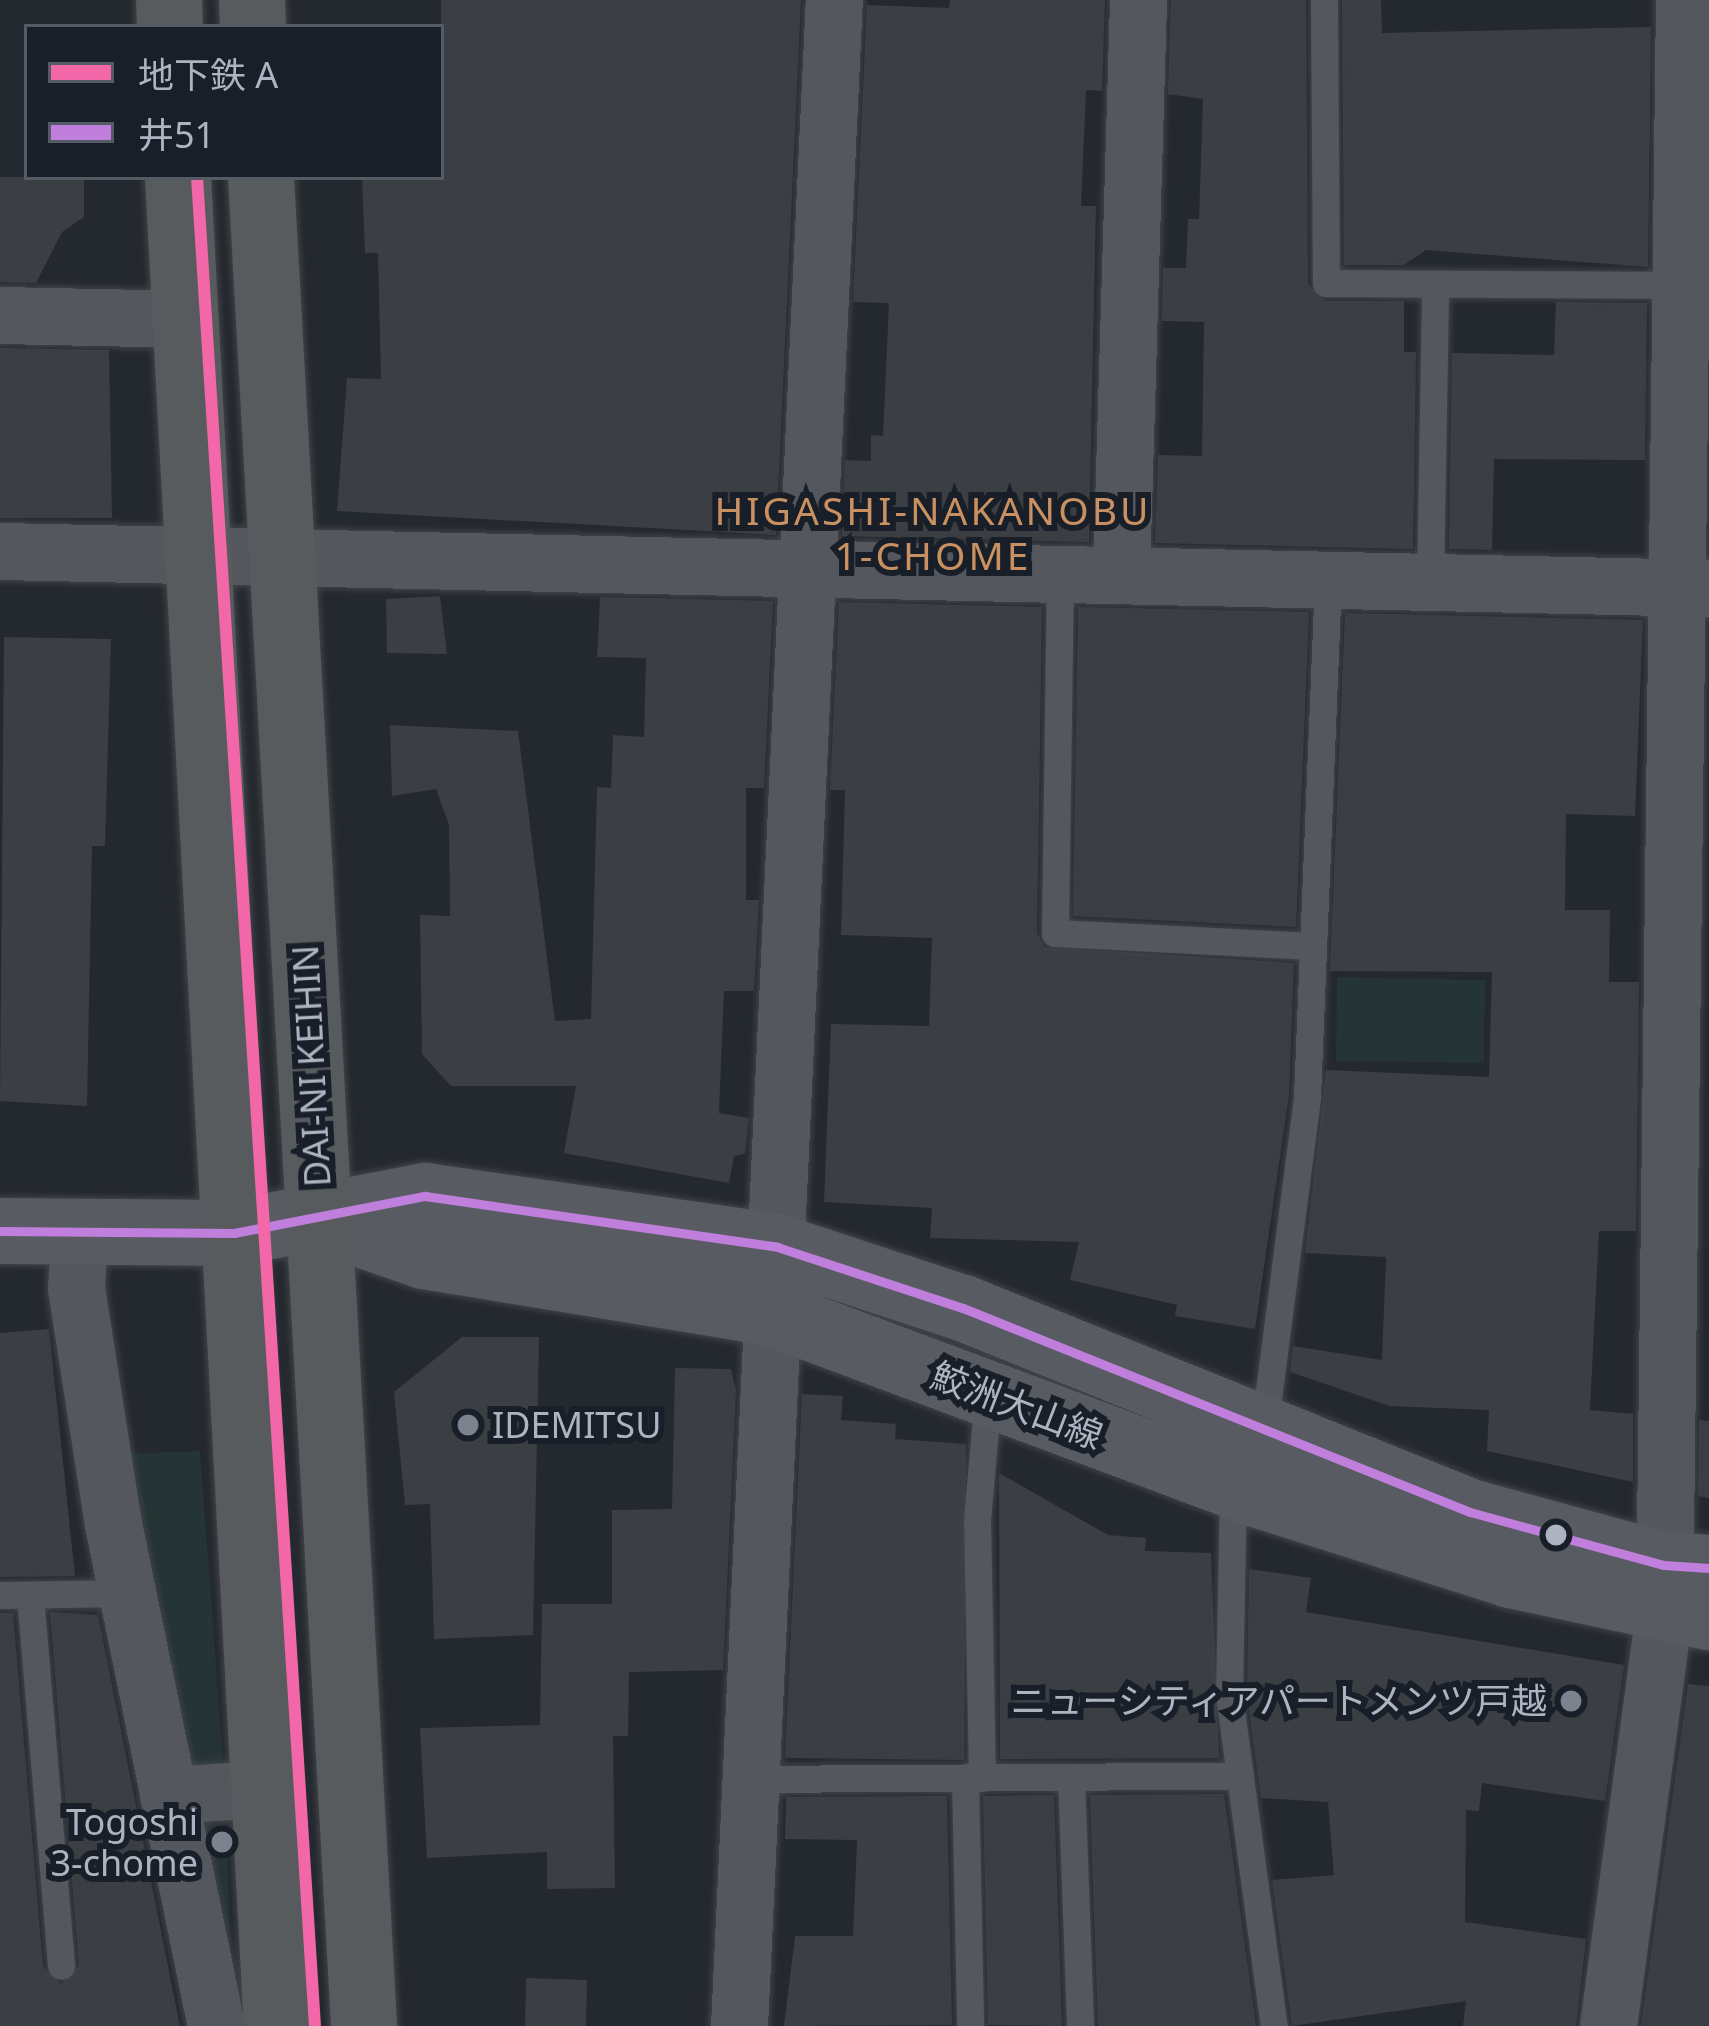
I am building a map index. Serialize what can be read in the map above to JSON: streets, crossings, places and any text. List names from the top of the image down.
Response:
{
  "streets": {
    "highway": ["DAI-NI KEIHIN"],
    "main road": ["鮫洲大山線"]
  },
  "crossings": [
    ["DAI-NI KEIHIN", "鮫洲大山線"]
  ],
  "districts": ["HIGASHI-NAKANOBU 1-CHOME"],
  "places": ["IDEMITSU", "ニューシティアパートメンツ戸越", "Togoshi 3-chome"],
  "lines": ["metro line A", "transit line 井51"],
  "legend": ["地下鉄 A", "井51"]
}
